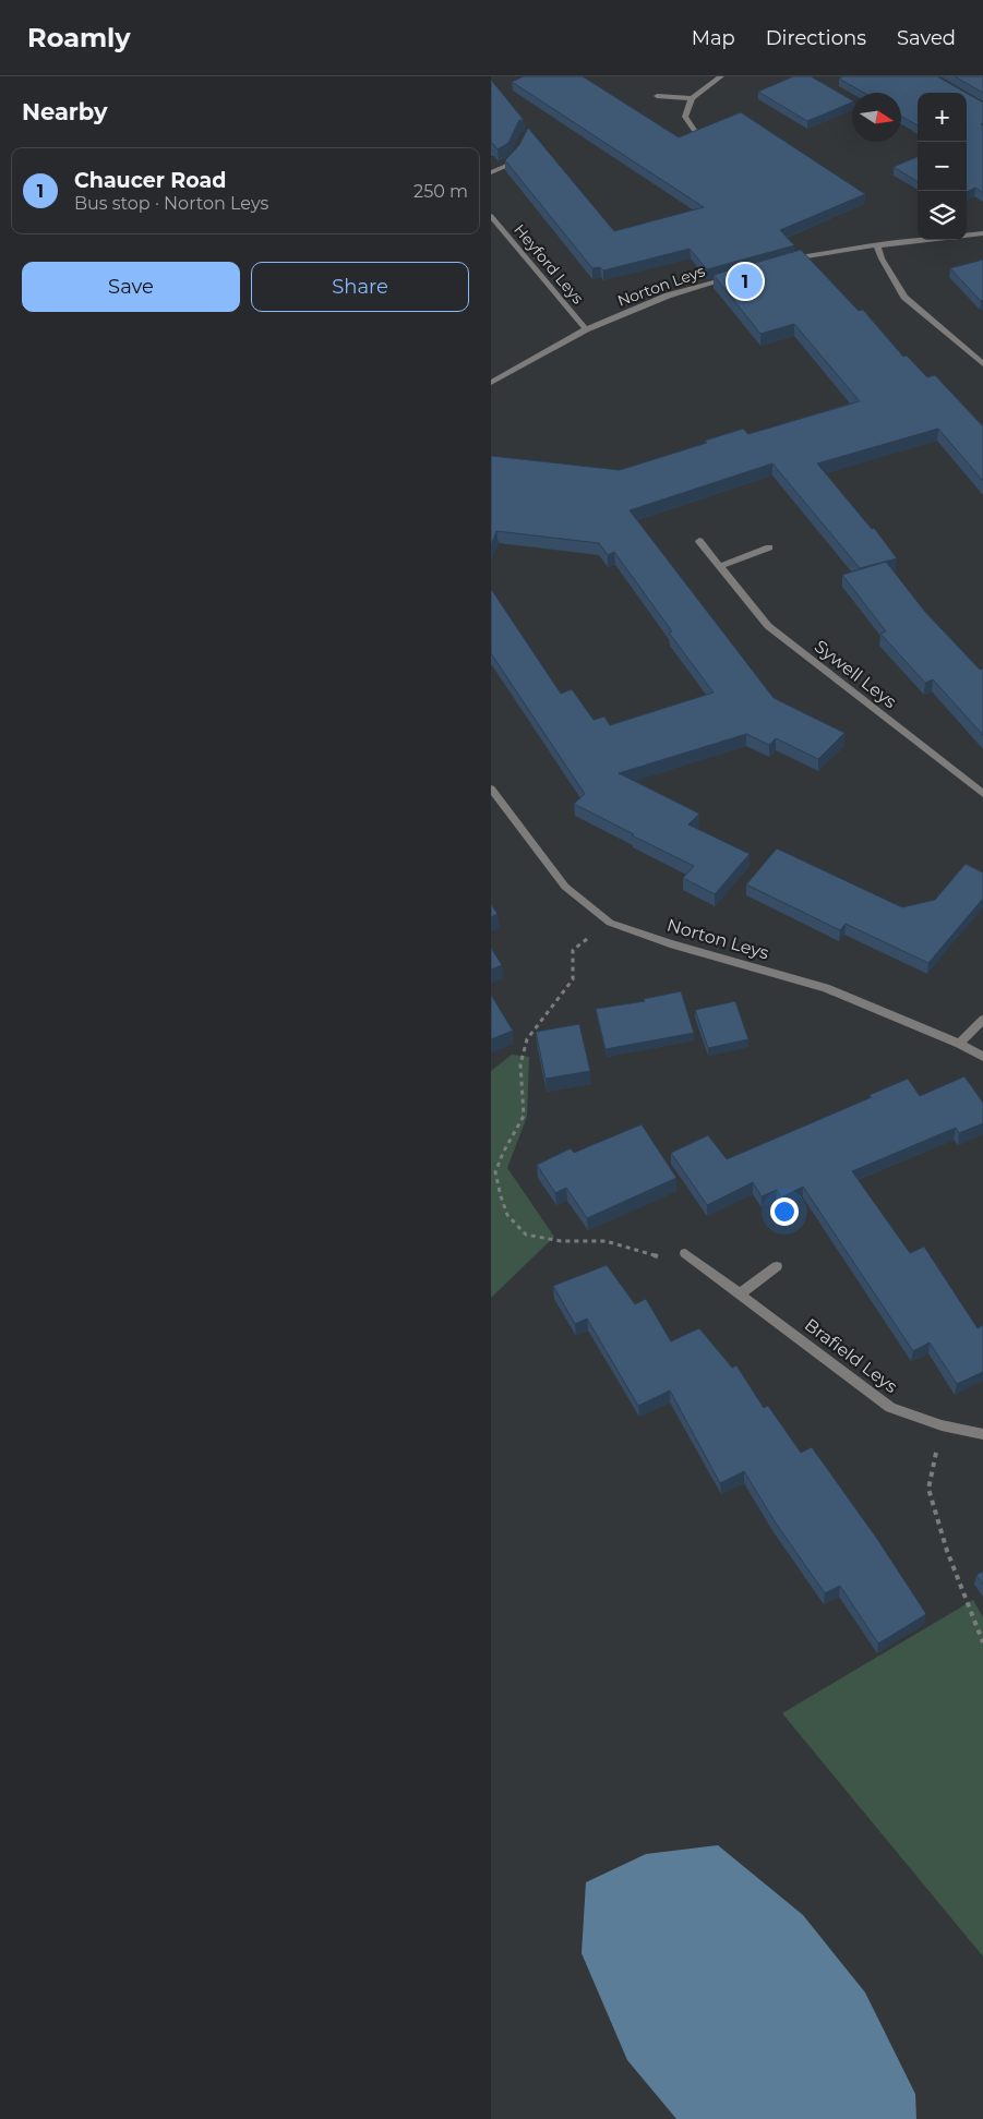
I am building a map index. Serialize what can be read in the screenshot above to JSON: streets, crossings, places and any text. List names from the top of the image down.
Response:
{
  "streets": {
    "street": [
      "Heyford Leys",
      "Norton Leys",
      "Sywell Leys",
      "Brafield Leys"
    ]
  },
  "crossings": [
    ["Heyford Leys", "Norton Leys"]
  ],
  "north": "right",
  "page": {
    "header": "Roamly",
    "nav": ["Map", "Directions", "Saved"],
    "heading": "Nearby",
    "map_buttons": ["+", "−"],
    "list": [
      {
        "mark": "1",
        "name": "Chaucer Road",
        "note": "Bus stop · Norton Leys",
        "value": "250 m"
      }
    ],
    "buttons": ["Save", "Share"],
    "pins": "1"
  }
}
